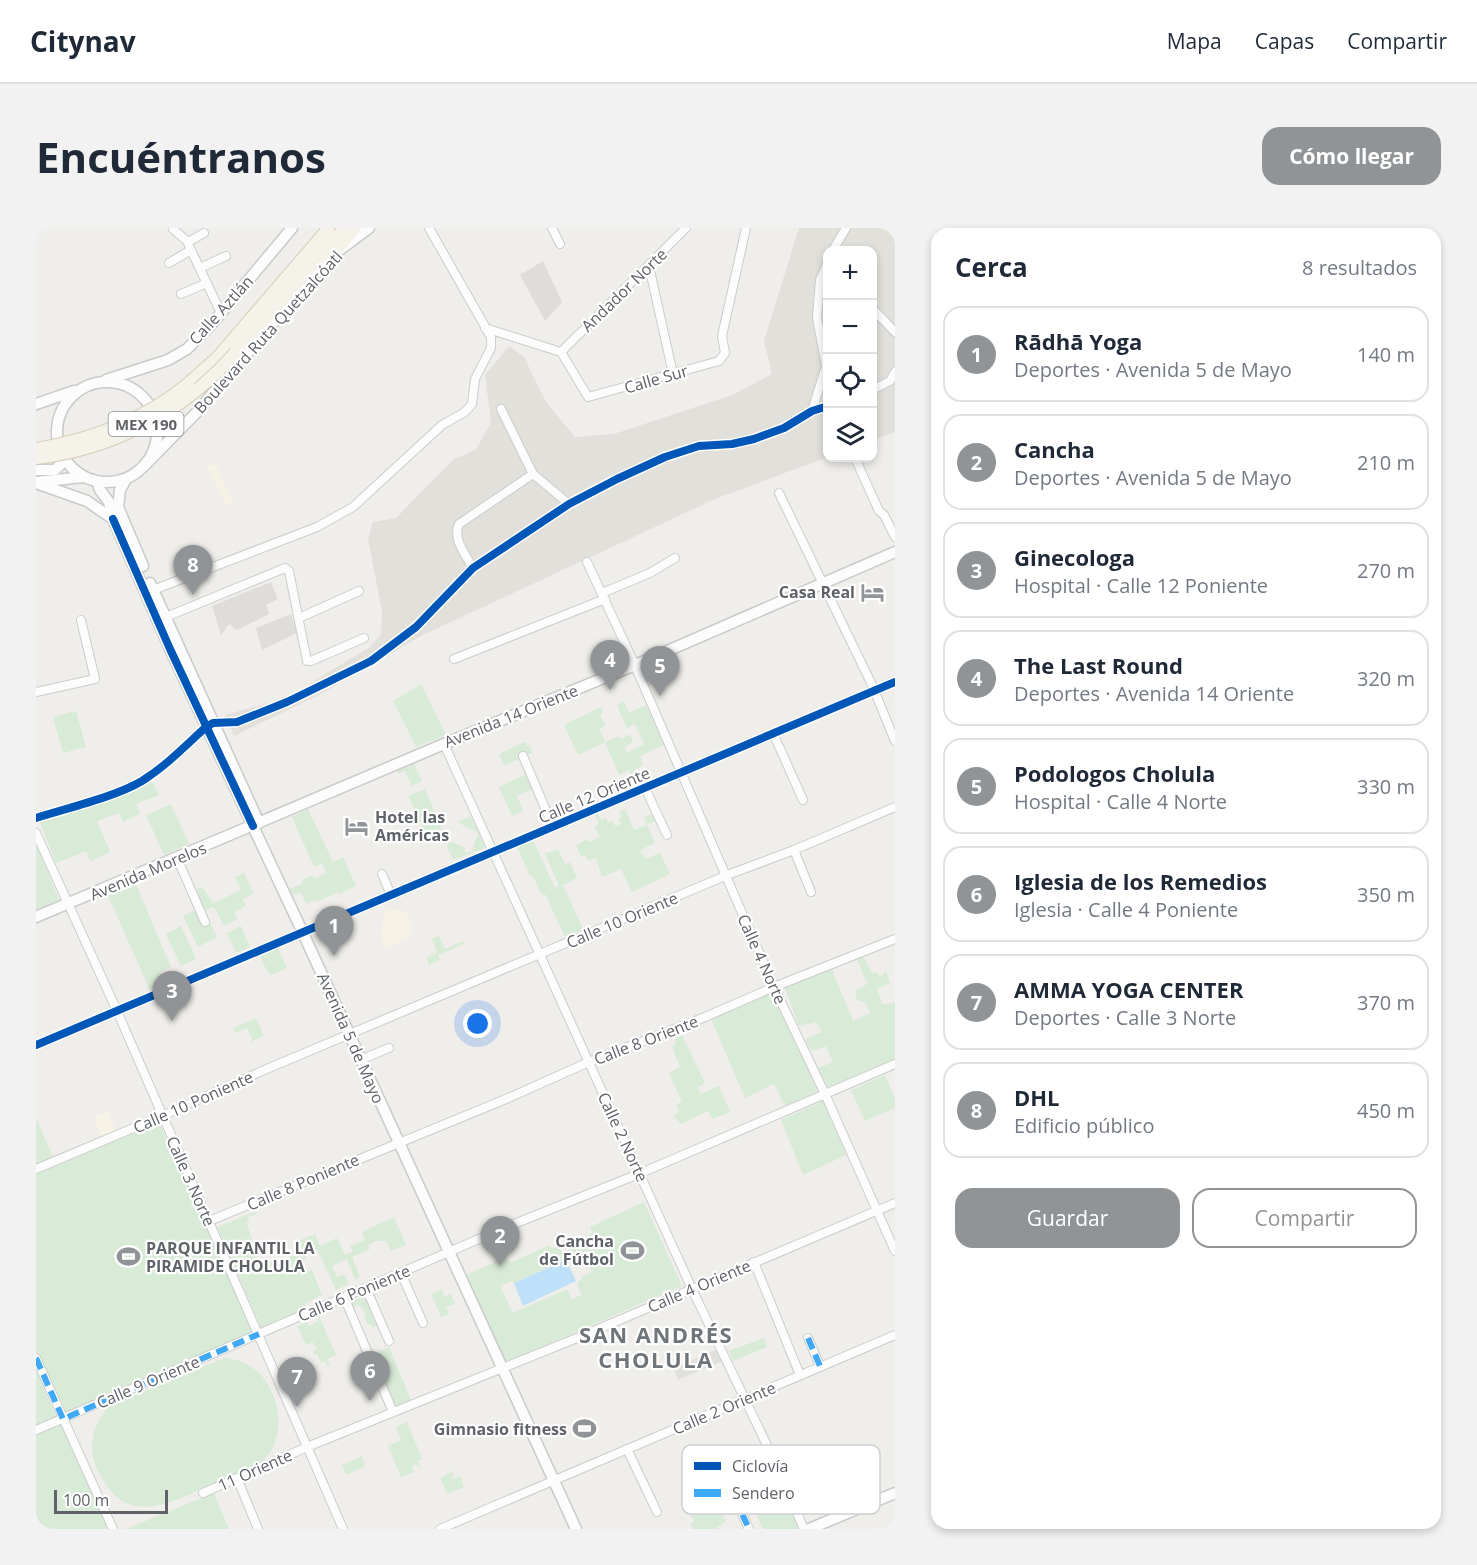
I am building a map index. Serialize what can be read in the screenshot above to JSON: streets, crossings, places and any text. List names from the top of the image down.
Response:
{
  "streets": {
    "main road": [
      "Calle Aztlán",
      "Boulevard Ruta Quetzalcóatl",
      "MEX 190",
      "Avenida 14 Oriente",
      "Avenida Morelos",
      "Avenida 5 de Mayo"
    ],
    "street": [
      "Andador Norte",
      "Calle Sur",
      "Calle 12 Oriente",
      "Calle 10 Oriente",
      "Calle 4 Norte",
      "Calle 8 Oriente",
      "Calle 10 Poniente",
      "Calle 2 Norte",
      "Calle 3 Norte",
      "Calle 8 Poniente",
      "Calle 4 Oriente",
      "Calle 6 Poniente",
      "Calle 9 Oriente",
      "Calle 2 Oriente",
      "11 Oriente"
    ]
  },
  "crossings": [
    ["Andador Norte", "Calle Sur"],
    ["Calle Aztlán", "Boulevard Ruta Quetzalcóatl"],
    ["Calle Aztlán", "Avenida 5 de Mayo"],
    ["Boulevard Ruta Quetzalcóatl", "Avenida 5 de Mayo"],
    ["Avenida 14 Oriente", "Avenida Morelos"],
    ["Avenida 14 Oriente", "Calle 4 Norte"],
    ["Avenida 14 Oriente", "Avenida 5 de Mayo"],
    ["Avenida 14 Oriente", "Calle 2 Norte"],
    ["Calle 12 Oriente", "Calle 4 Norte"],
    ["Calle 12 Oriente", "Avenida 5 de Mayo"],
    ["Calle 12 Oriente", "Calle 2 Norte"],
    ["Calle 12 Oriente", "Calle 3 Norte"],
    ["Avenida Morelos", "Avenida 5 de Mayo"],
    ["Avenida Morelos", "Calle 3 Norte"],
    ["Calle 10 Oriente", "Calle 4 Norte"],
    ["Calle 10 Oriente", "Avenida 5 de Mayo"],
    ["Calle 10 Oriente", "Calle 10 Poniente"],
    ["Calle 10 Oriente", "Calle 2 Norte"],
    ["Calle 4 Norte", "Calle 8 Oriente"],
    ["Calle 4 Norte", "Calle 4 Oriente"],
    ["Calle 4 Norte", "Calle 6 Poniente"],
    ["Avenida 5 de Mayo", "Calle 8 Oriente"],
    ["Avenida 5 de Mayo", "Calle 10 Poniente"],
    ["Avenida 5 de Mayo", "Calle 8 Poniente"],
    ["Avenida 5 de Mayo", "Calle 4 Oriente"],
    ["Avenida 5 de Mayo", "Calle 6 Poniente"],
    ["Avenida 5 de Mayo", "Calle 2 Oriente"],
    ["Calle 8 Oriente", "Calle 2 Norte"],
    ["Calle 8 Oriente", "Calle 8 Poniente"],
    ["Calle 10 Poniente", "Calle 3 Norte"],
    ["Calle 2 Norte", "Calle 4 Oriente"],
    ["Calle 2 Norte", "Calle 6 Poniente"],
    ["Calle 2 Norte", "Calle 2 Oriente"],
    ["Calle 3 Norte", "Calle 8 Poniente"],
    ["Calle 3 Norte", "Calle 6 Poniente"],
    ["Calle 3 Norte", "Calle 9 Oriente"],
    ["Calle 3 Norte", "11 Oriente"],
    ["Calle 4 Oriente", "11 Oriente"],
    ["Calle 6 Poniente", "Calle 9 Oriente"]
  ],
  "districts": ["SAN ANDRÉS CHOLULA"],
  "places": {
    "hotel": ["Casa Real", "Hotel las Américas"],
    "sports": ["Cancha de Fútbol", "PARQUE INFANTIL LA PIRAMIDE CHOLULA", "Gimnasio fitness"]
  },
  "legend": ["Ciclovía", "Sendero"],
  "scale_bar": "100 m",
  "page": {
    "header": "Citynav",
    "nav": ["Mapa", "Capas", "Compartir"],
    "buttons": [
      "Cómo llegar",
      ["Guardar", "Compartir"]
    ],
    "title": "Encuéntranos",
    "heading": ["Cerca", "8 resultados"],
    "map_buttons": ["+", "−"],
    "list": [
      {
        "mark": "1",
        "name": "Rādhā Yoga",
        "note": "Deportes · Avenida 5 de Mayo",
        "value": "140 m"
      },
      {
        "mark": "2",
        "name": "Cancha",
        "note": "Deportes · Avenida 5 de Mayo",
        "value": "210 m"
      },
      {
        "mark": "3",
        "name": "Ginecologa",
        "note": "Hospital · Calle 12 Poniente",
        "value": "270 m"
      },
      {
        "mark": "4",
        "name": "The Last Round",
        "note": "Deportes · Avenida 14 Oriente",
        "value": "320 m"
      },
      {
        "mark": "5",
        "name": "Podologos Cholula",
        "note": "Hospital · Calle 4 Norte",
        "value": "330 m"
      },
      {
        "mark": "6",
        "name": "Iglesia de los Remedios",
        "note": "Iglesia · Calle 4 Poniente",
        "value": "350 m"
      },
      {
        "mark": "7",
        "name": "AMMA YOGA CENTER",
        "note": "Deportes · Calle 3 Norte",
        "value": "370 m"
      },
      {
        "mark": "8",
        "name": "DHL",
        "note": "Edificio público",
        "value": "450 m"
      }
    ],
    "pins": [
      "8",
      "4",
      "5",
      "1",
      "3",
      "2",
      "6",
      "7"
    ],
    "scale": "100 m"
  }
}
